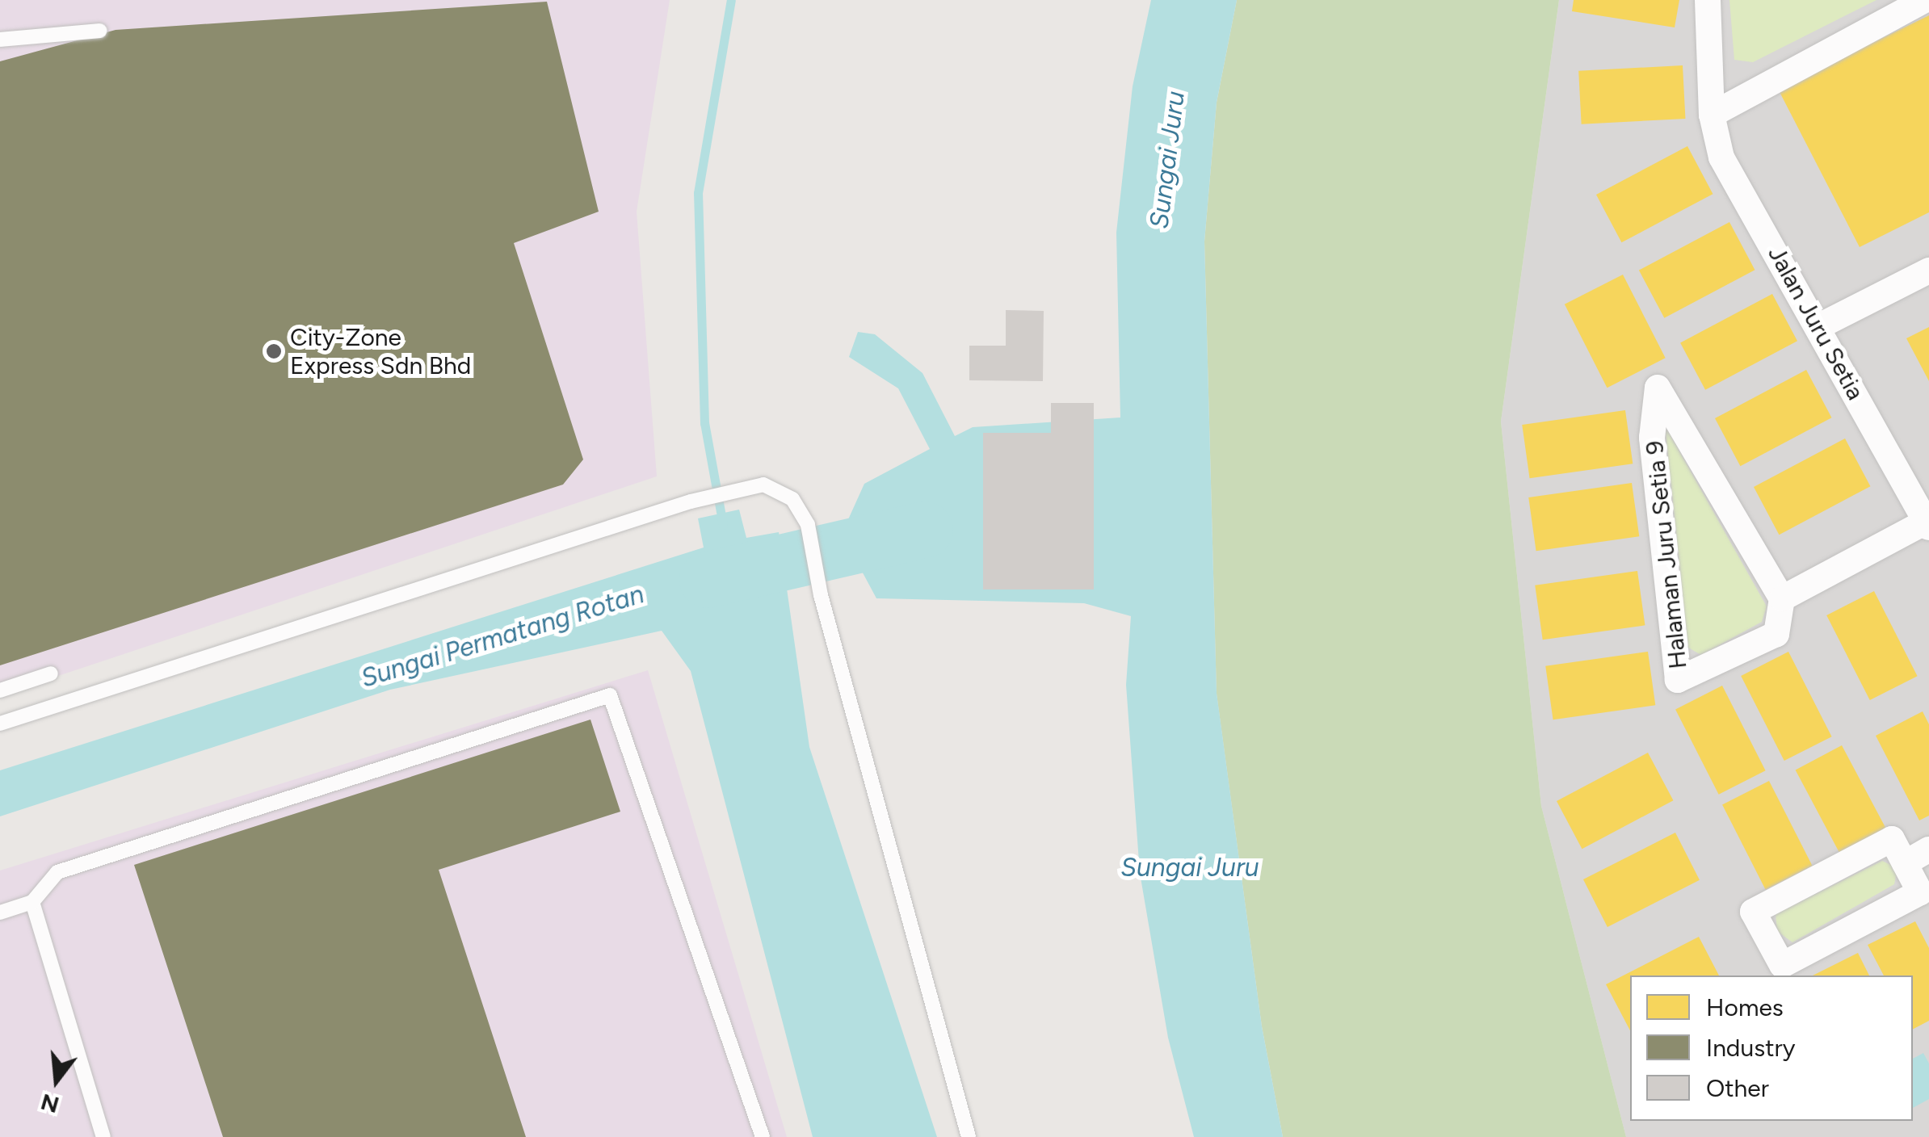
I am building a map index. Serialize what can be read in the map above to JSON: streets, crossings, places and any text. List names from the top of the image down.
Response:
{
  "streets": {
    "street": ["Jalan Juru Setia", "Halaman Juru Setia 9"]
  },
  "water": ["Sungai Juru", "Sungai Permatang Rotan"],
  "places": ["City-Zone Express Sdn Bhd"],
  "legend": ["Homes", "Industry", "Other"],
  "north": "bottom"
}
